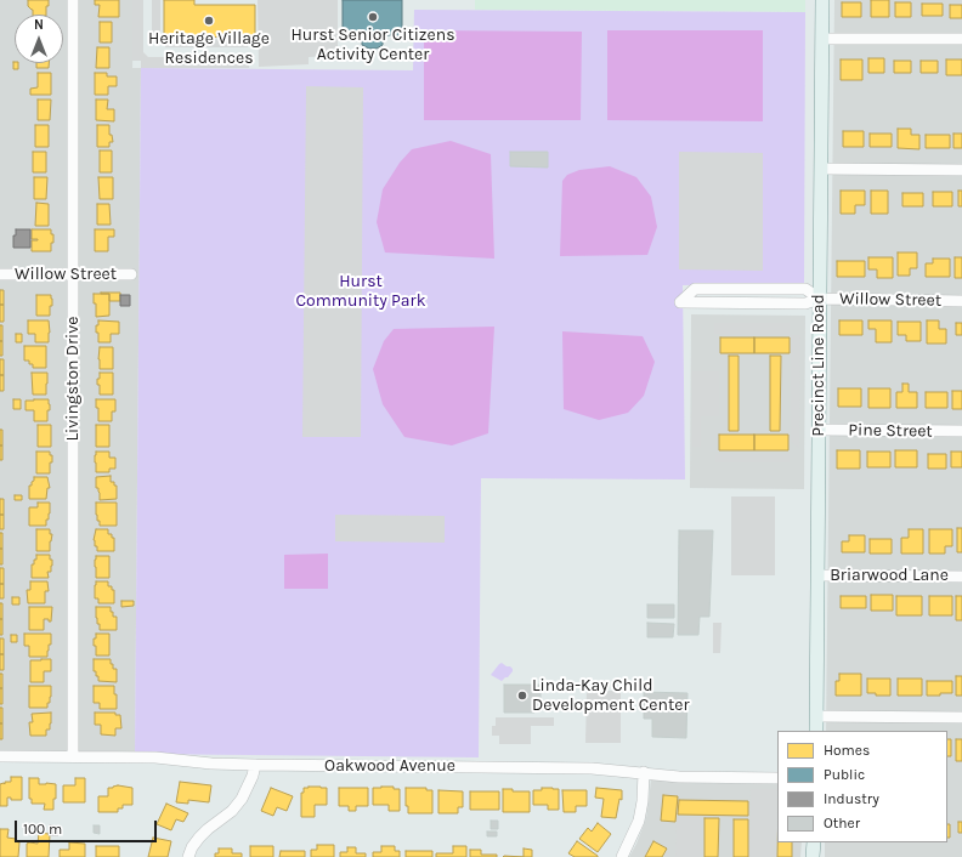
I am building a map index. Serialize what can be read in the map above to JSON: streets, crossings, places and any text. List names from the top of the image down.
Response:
{
  "streets": {
    "main road": ["Precinct Line Road"],
    "street": [
      "Willow Street",
      "Livingston Drive",
      "Pine Street",
      "Briarwood Lane",
      "Oakwood Avenue"
    ]
  },
  "crossings": [
    ["Willow Street", "Precinct Line Road"],
    ["Willow Street", "Livingston Drive"],
    ["Precinct Line Road", "Pine Street"],
    ["Precinct Line Road", "Briarwood Lane"],
    ["Livingston Drive", "Oakwood Avenue"]
  ],
  "parks": ["Hurst Community Park"],
  "places": ["Hurst Senior Citizens Activity Center", "Heritage Village Residences", "Linda-Kay Child Development Center"],
  "legend": [
    "Homes",
    "Public",
    "Industry",
    "Other"
  ],
  "scale_bar": "100 m",
  "north": "top"
}
